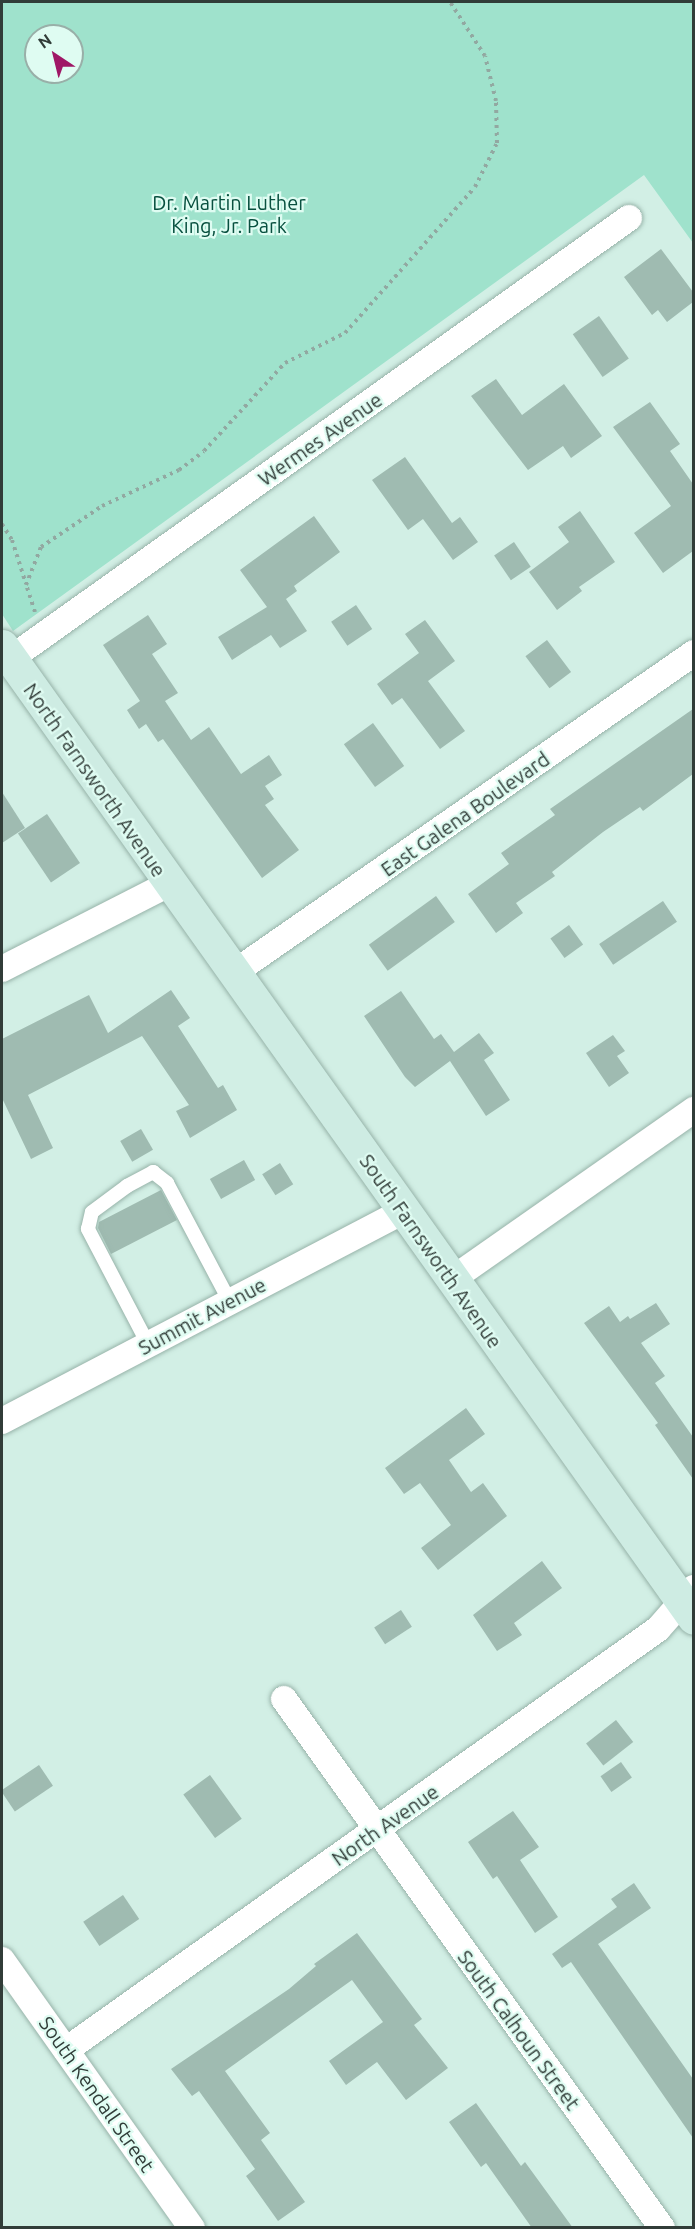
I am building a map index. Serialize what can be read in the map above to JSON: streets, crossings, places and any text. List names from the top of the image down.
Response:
{
  "streets": {
    "street": [
      "Wermes Avenue",
      "North Farnsworth Avenue",
      "East Galena Boulevard",
      "South Farnsworth Avenue",
      "Summit Avenue",
      "North Avenue",
      "South Calhoun Street",
      "South Kendall Street"
    ]
  },
  "crossings": [
    ["Wermes Avenue", "North Farnsworth Avenue"],
    ["North Farnsworth Avenue", "South Farnsworth Avenue"],
    ["East Galena Boulevard", "South Farnsworth Avenue"],
    ["South Farnsworth Avenue", "Summit Avenue"],
    ["South Farnsworth Avenue", "North Avenue"],
    ["North Avenue", "South Calhoun Street"],
    ["North Avenue", "South Kendall Street"]
  ],
  "parks": ["Dr. Martin Luther King, Jr. Park"],
  "north": "top left"
}
